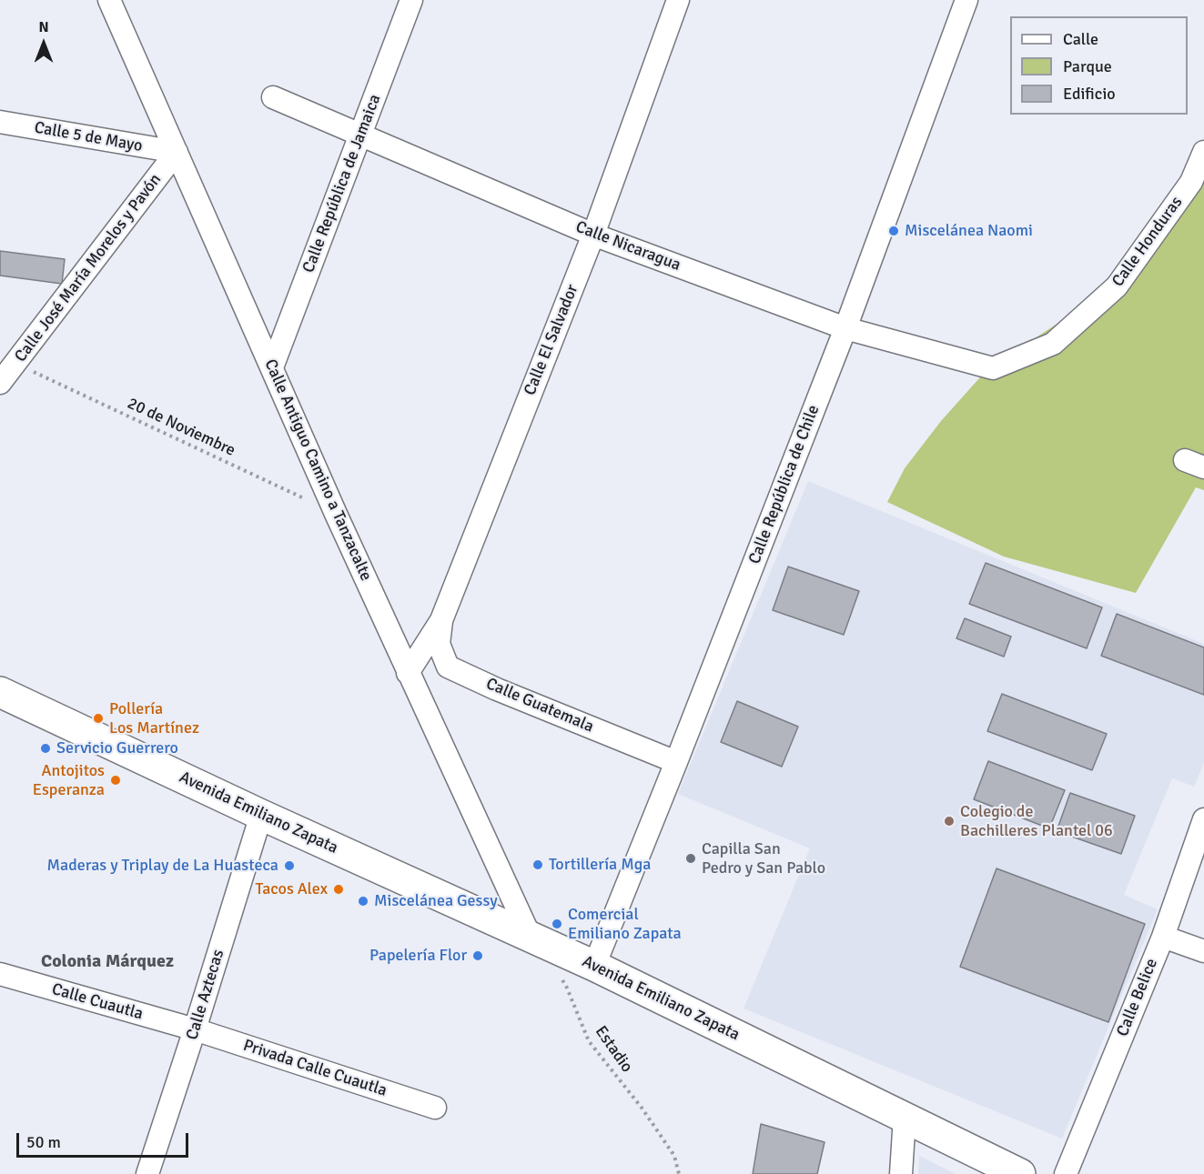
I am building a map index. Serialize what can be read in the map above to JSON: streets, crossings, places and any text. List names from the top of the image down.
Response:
{
  "streets": {
    "street": [
      "Calle 5 de Mayo",
      "Calle República de Jamaica",
      "Calle Honduras",
      "Calle Nicaragua",
      "Calle José María Morelos y Pavón",
      "Calle El Salvador",
      "Calle Antiguo Camino a Tanzacalte",
      "Calle República de Chile",
      "Calle Guatemala",
      "Avenida Emiliano Zapata",
      "Calle Aztecas",
      "Calle Belice",
      "Calle Cuautla",
      "Privada Calle Cuautla"
    ],
    "path": ["20 de Noviembre", "Estadio"]
  },
  "crossings": [
    ["Calle 5 de Mayo", "Calle José María Morelos y Pavón"],
    ["Calle 5 de Mayo", "Calle Antiguo Camino a Tanzacalte"],
    ["Calle República de Jamaica", "Calle Nicaragua"],
    ["Calle República de Jamaica", "Calle Antiguo Camino a Tanzacalte"],
    ["Calle Honduras", "Calle Nicaragua"],
    ["Calle Nicaragua", "Calle El Salvador"],
    ["Calle Nicaragua", "Calle República de Chile"],
    ["Calle José María Morelos y Pavón", "20 de Noviembre"],
    ["Calle José María Morelos y Pavón", "Calle Antiguo Camino a Tanzacalte"],
    ["Calle El Salvador", "Calle Antiguo Camino a Tanzacalte"],
    ["Calle El Salvador", "Calle Guatemala"],
    ["20 de Noviembre", "Calle Antiguo Camino a Tanzacalte"],
    ["Calle Antiguo Camino a Tanzacalte", "Avenida Emiliano Zapata"],
    ["Calle República de Chile", "Calle Guatemala"],
    ["Calle República de Chile", "Avenida Emiliano Zapata"],
    ["Avenida Emiliano Zapata", "Calle Aztecas"],
    ["Calle Aztecas", "Calle Cuautla"],
    ["Calle Aztecas", "Privada Calle Cuautla"],
    ["Calle Cuautla", "Privada Calle Cuautla"]
  ],
  "districts": ["Colonia Márquez"],
  "places": [
    "Miscelánea Naomi",
    "Pollería Los Martínez",
    "Servicio Guerrero",
    "Antojitos Esperanza",
    "Colegio de Bachilleres Plantel 06",
    "Capilla San Pedro y San Pablo",
    "Tortillería Mga",
    "Maderas y Triplay de La Huasteca",
    "Tacos Alex",
    "Miscelánea Gessy",
    "Comercial Emiliano Zapata",
    "Papelería Flor"
  ],
  "legend": ["Calle", "Parque", "Edificio"],
  "scale_bar": "50 m",
  "north": "top"
}
